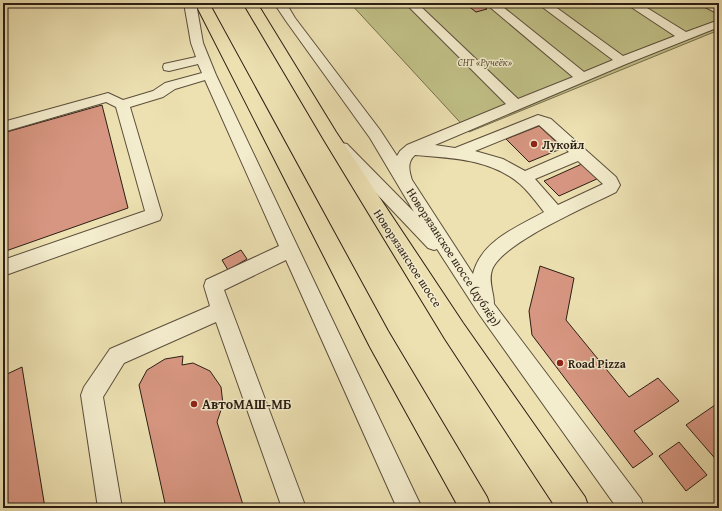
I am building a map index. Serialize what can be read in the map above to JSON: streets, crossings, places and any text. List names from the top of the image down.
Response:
{
  "streets": {
    "highway": ["Новорязанское шоссе"],
    "street": ["Новорязанское шоссе (дублёр)"]
  },
  "parks": ["СНТ «Ручеёк»"],
  "places": ["Лукойл", "Road Pizza", "АвтоМАШ-МБ"]
}
